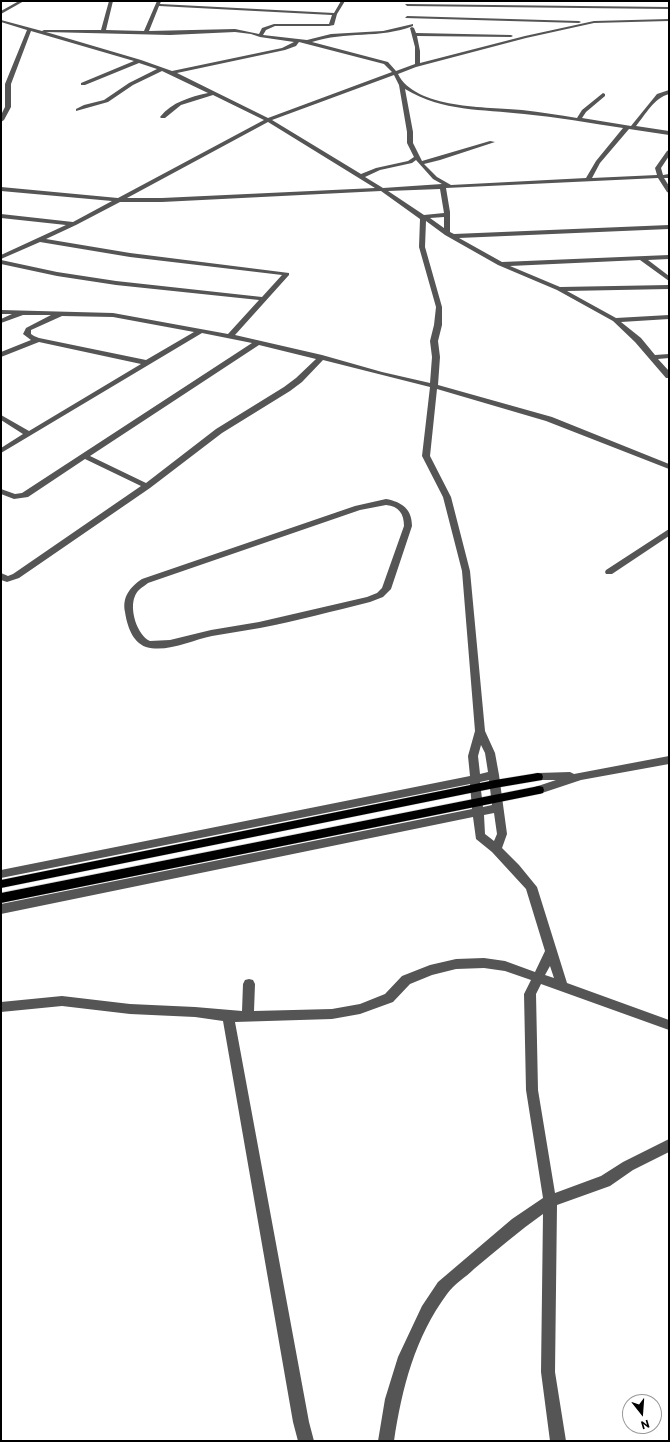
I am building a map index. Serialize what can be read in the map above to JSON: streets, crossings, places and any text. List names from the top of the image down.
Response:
{
  "north": "bottom"
}
